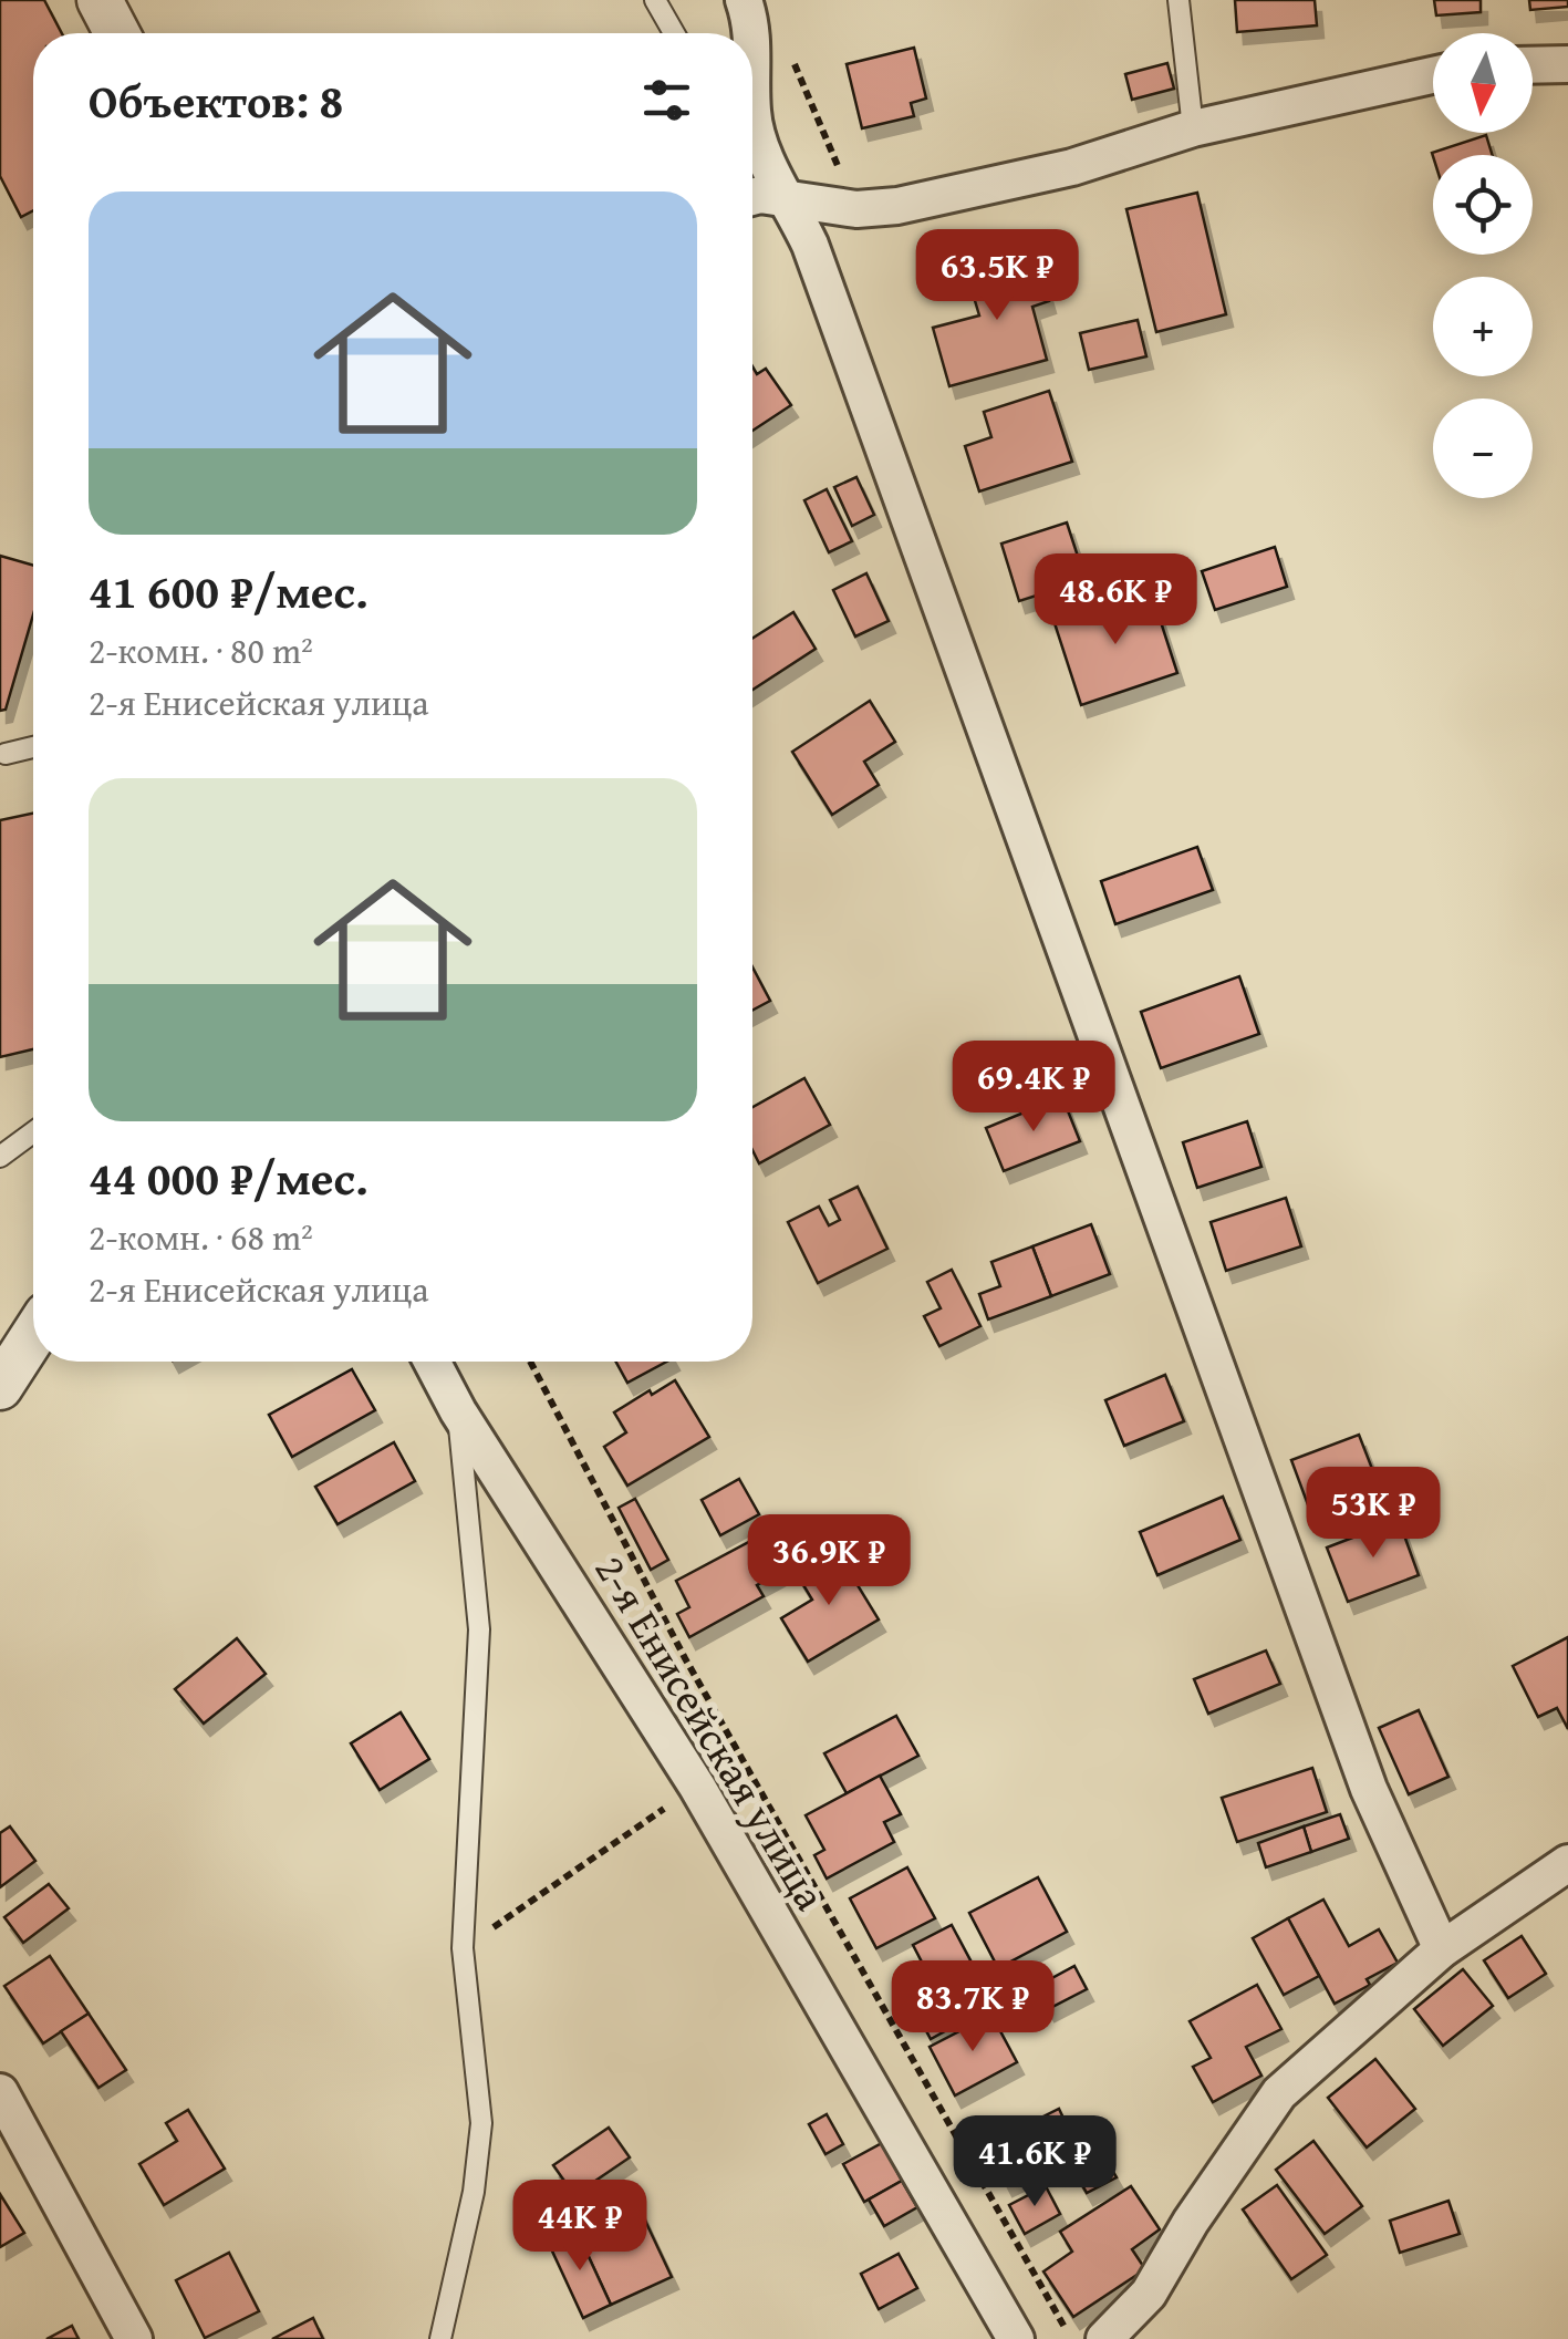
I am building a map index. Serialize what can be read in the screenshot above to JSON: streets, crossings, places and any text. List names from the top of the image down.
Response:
{
  "streets": {
    "street": ["2-я Енисейская улица"]
  },
  "north": "bottom",
  "page": {
    "map_buttons": ["+", "−"],
    "heading": "Объектов: 8",
    "list": [
      {
        "name": "41 600 ₽/мес.",
        "note": "2-комн. · 80 m² · 2-я Енисейская улица"
      },
      {
        "name": "44 000 ₽/мес.",
        "note": "2-комн. · 68 m² · 2-я Енисейская улица"
      }
    ],
    "price": [
      "63.5K ₽",
      "48.6K ₽",
      "69.4K ₽",
      "53K ₽",
      "36.9K ₽",
      "83.7K ₽",
      "41.6K ₽",
      "44K ₽"
    ]
  }
}
